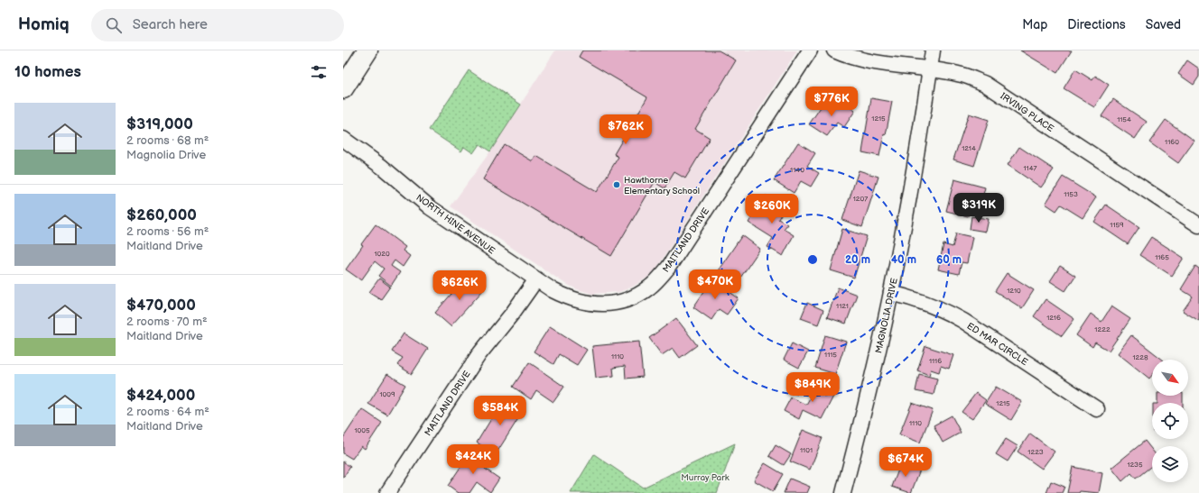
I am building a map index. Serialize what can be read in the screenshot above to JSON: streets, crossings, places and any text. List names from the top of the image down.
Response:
{
  "streets": {
    "street": [
      "IRVING PLACE",
      "NORTH HINE AVENUE",
      "MAITLAND DRIVE",
      "MAGNOLIA DRIVE",
      "ED MAR CIRCLE"
    ]
  },
  "crossings": [
    ["IRVING PLACE", "MAGNOLIA DRIVE"],
    ["NORTH HINE AVENUE", "MAITLAND DRIVE"],
    ["MAGNOLIA DRIVE", "ED MAR CIRCLE"]
  ],
  "parks": ["Murray Park"],
  "places": ["Hawthorne Elementary School"],
  "house_numbers": [
    "1215",
    "1154",
    "1160",
    "1214",
    "1147",
    "1140",
    "1153",
    "1207",
    "1159",
    "1020",
    "1165",
    "1210",
    "1121",
    "1216",
    "1222",
    "1115",
    "1110",
    "1228",
    "1116",
    "1009",
    "1215",
    "1110",
    "1005",
    "1101",
    "1223",
    "1235"
  ],
  "north": "bottom right",
  "page": {
    "header": "Homiq",
    "search": "Search here",
    "nav": ["Map", "Directions", "Saved"],
    "heading": "10 homes",
    "price": [
      "$776K",
      "$762K",
      "$319K",
      "$260K",
      "$470K",
      "$626K",
      "$849K",
      "$584K",
      "$424K",
      "$674K"
    ],
    "list": [
      {
        "name": "$319,000",
        "note": "2 rooms · 68 m² · Magnolia Drive"
      },
      {
        "name": "$260,000",
        "note": "2 rooms · 56 m² · Maitland Drive"
      },
      {
        "name": "$470,000",
        "note": "2 rooms · 70 m² · Maitland Drive"
      },
      {
        "name": "$424,000",
        "note": "2 rooms · 64 m² · Maitland Drive"
      }
    ]
  },
  "rings": ["20 m", "40 m", "60 m"]
}
